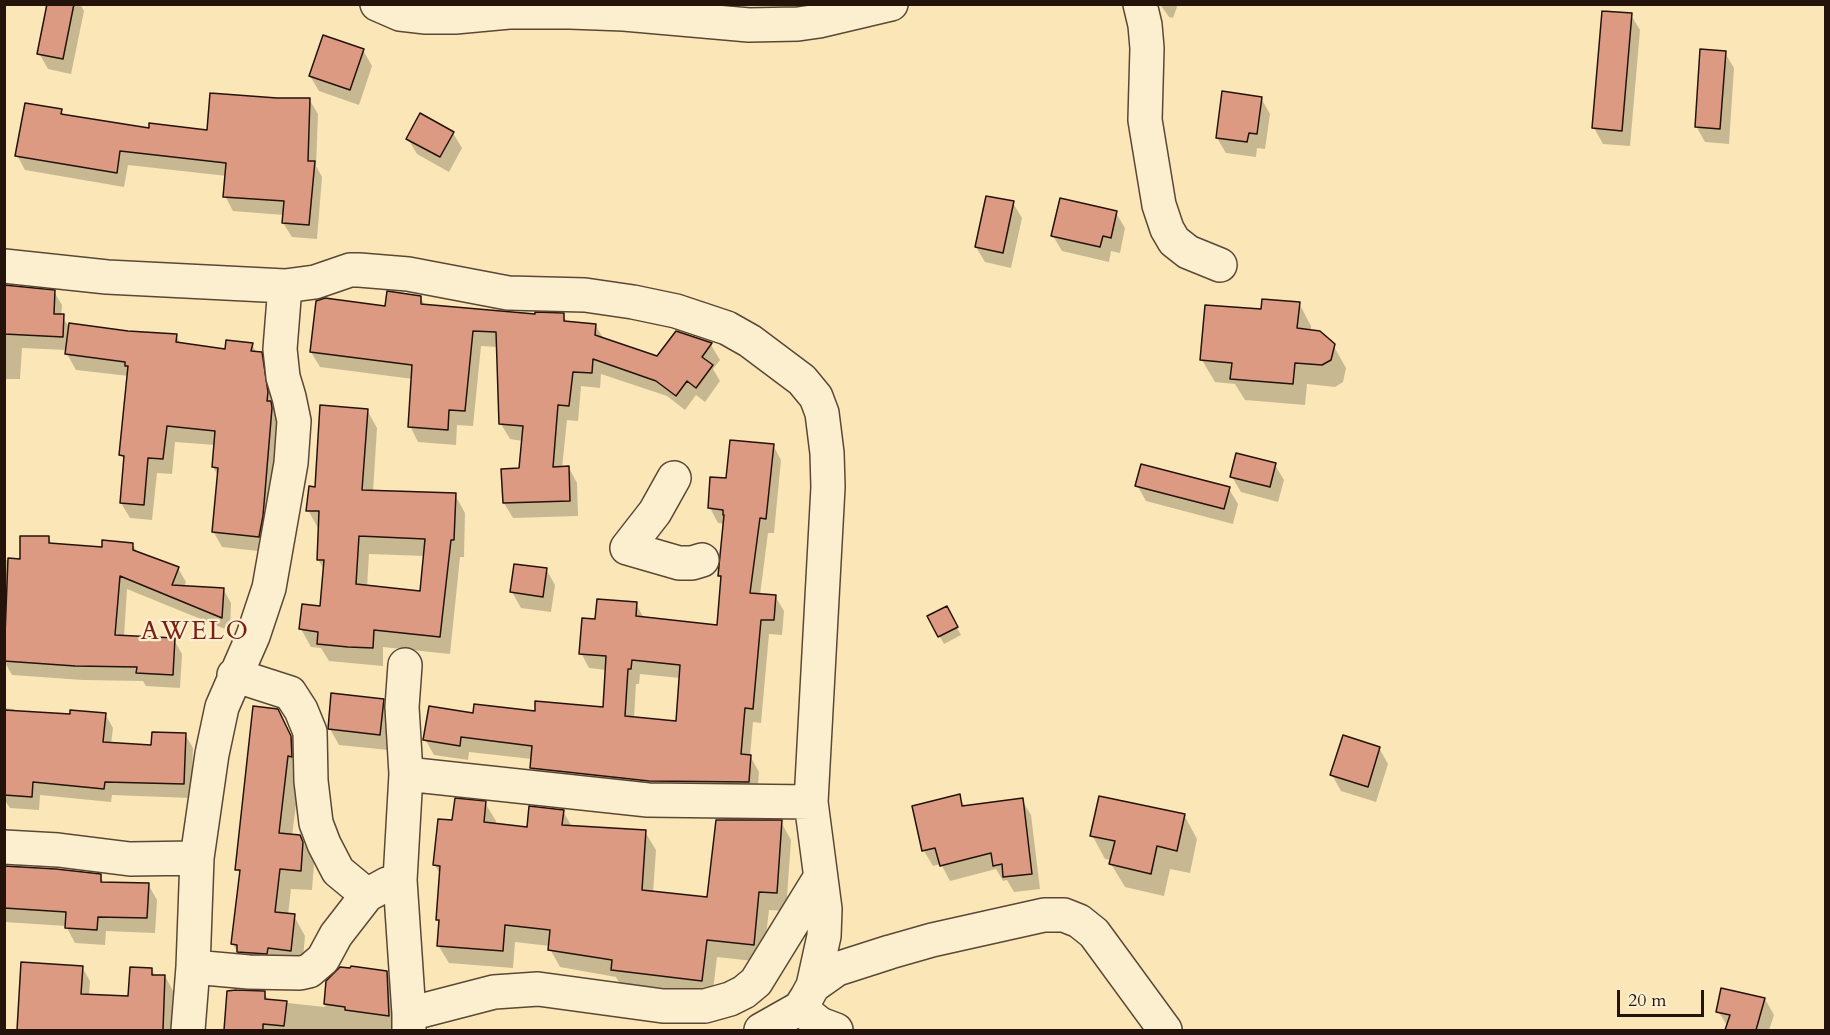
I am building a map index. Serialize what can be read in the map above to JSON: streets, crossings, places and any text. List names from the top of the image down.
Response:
{
  "districts": ["AWELO"],
  "scale_bar": "20 m"
}
